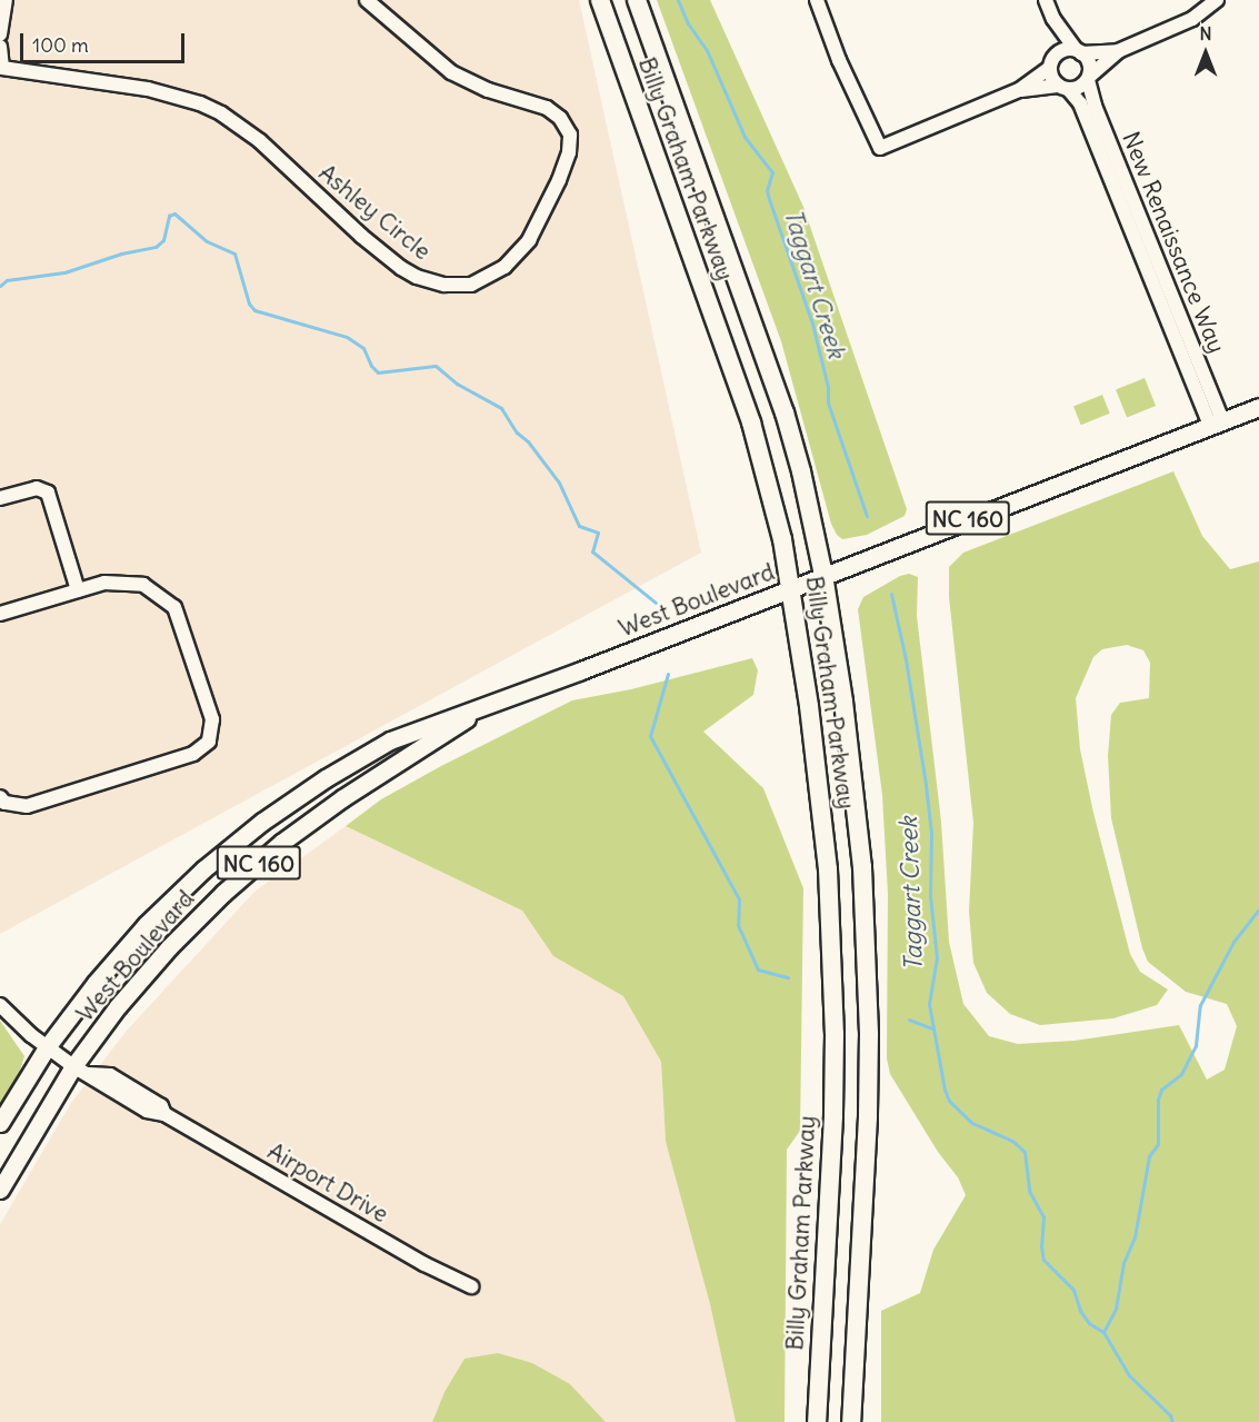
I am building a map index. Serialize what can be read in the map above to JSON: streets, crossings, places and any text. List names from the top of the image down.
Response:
{
  "streets": {
    "highway": ["Billy Graham Parkway"],
    "main road": ["NC 160", "West Boulevard"],
    "street": ["Ashley Circle", "New Renaissance Way", "Airport Drive"]
  },
  "crossings": [
    ["Billy Graham Parkway", "West Boulevard"],
    ["New Renaissance Way", "West Boulevard"],
    ["West Boulevard", "Airport Drive"]
  ],
  "water": ["Taggart Creek"],
  "scale_bar": "100 m",
  "north": "top"
}
